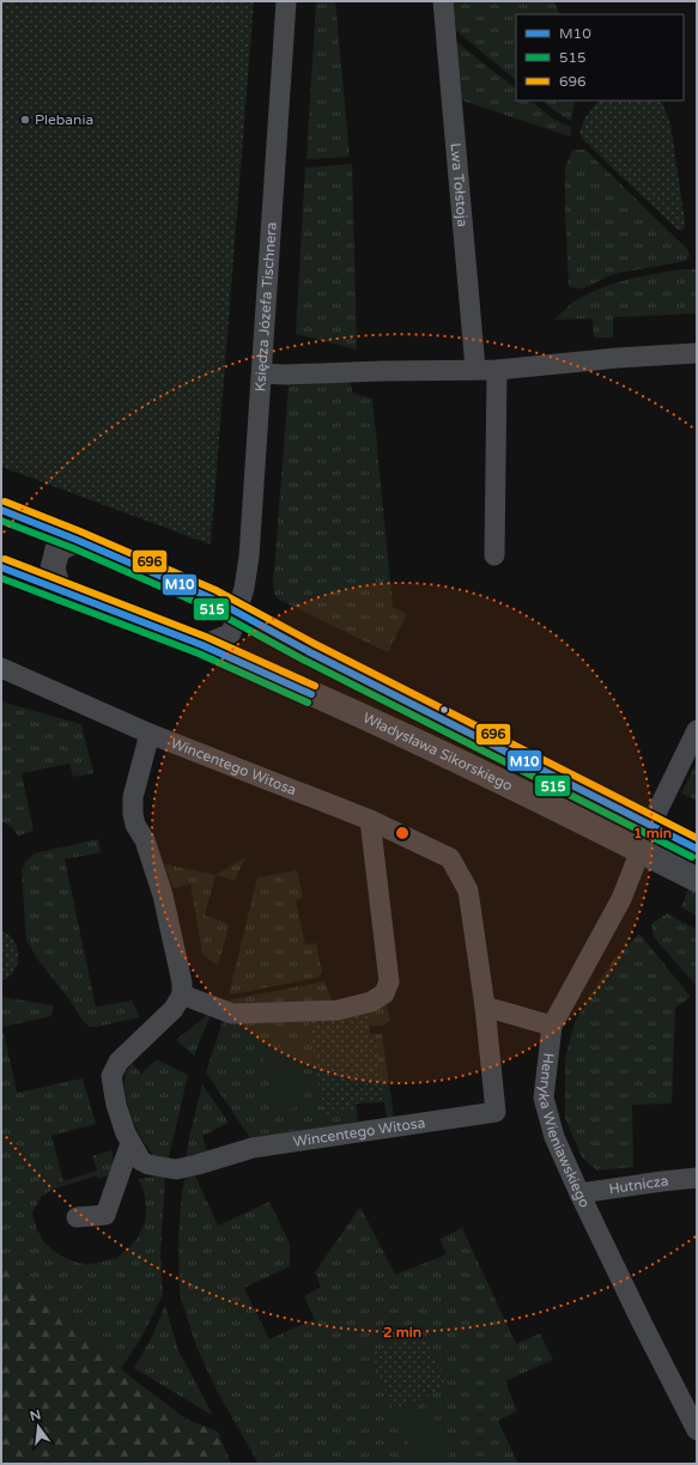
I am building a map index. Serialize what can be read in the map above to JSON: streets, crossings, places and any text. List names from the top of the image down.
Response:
{
  "streets": {
    "street": [
      "Lwa Tołstoja",
      "Księdza Józefa Tischnera",
      "Władysława Sikorskiego",
      "Wincentego Witosa",
      "Henryka Wieniawskiego",
      "Hutnicza"
    ]
  },
  "crossings": [
    ["Księdza Józefa Tischnera", "Władysława Sikorskiego"],
    ["Władysława Sikorskiego", "Henryka Wieniawskiego"],
    ["Henryka Wieniawskiego", "Hutnicza"]
  ],
  "places": ["Plebania"],
  "lines": ["transit line 696", "transit line M10", "transit line 515"],
  "legend": ["M10", "515", "696"],
  "north": "top",
  "rings": ["1 min", "2 min"]
}
